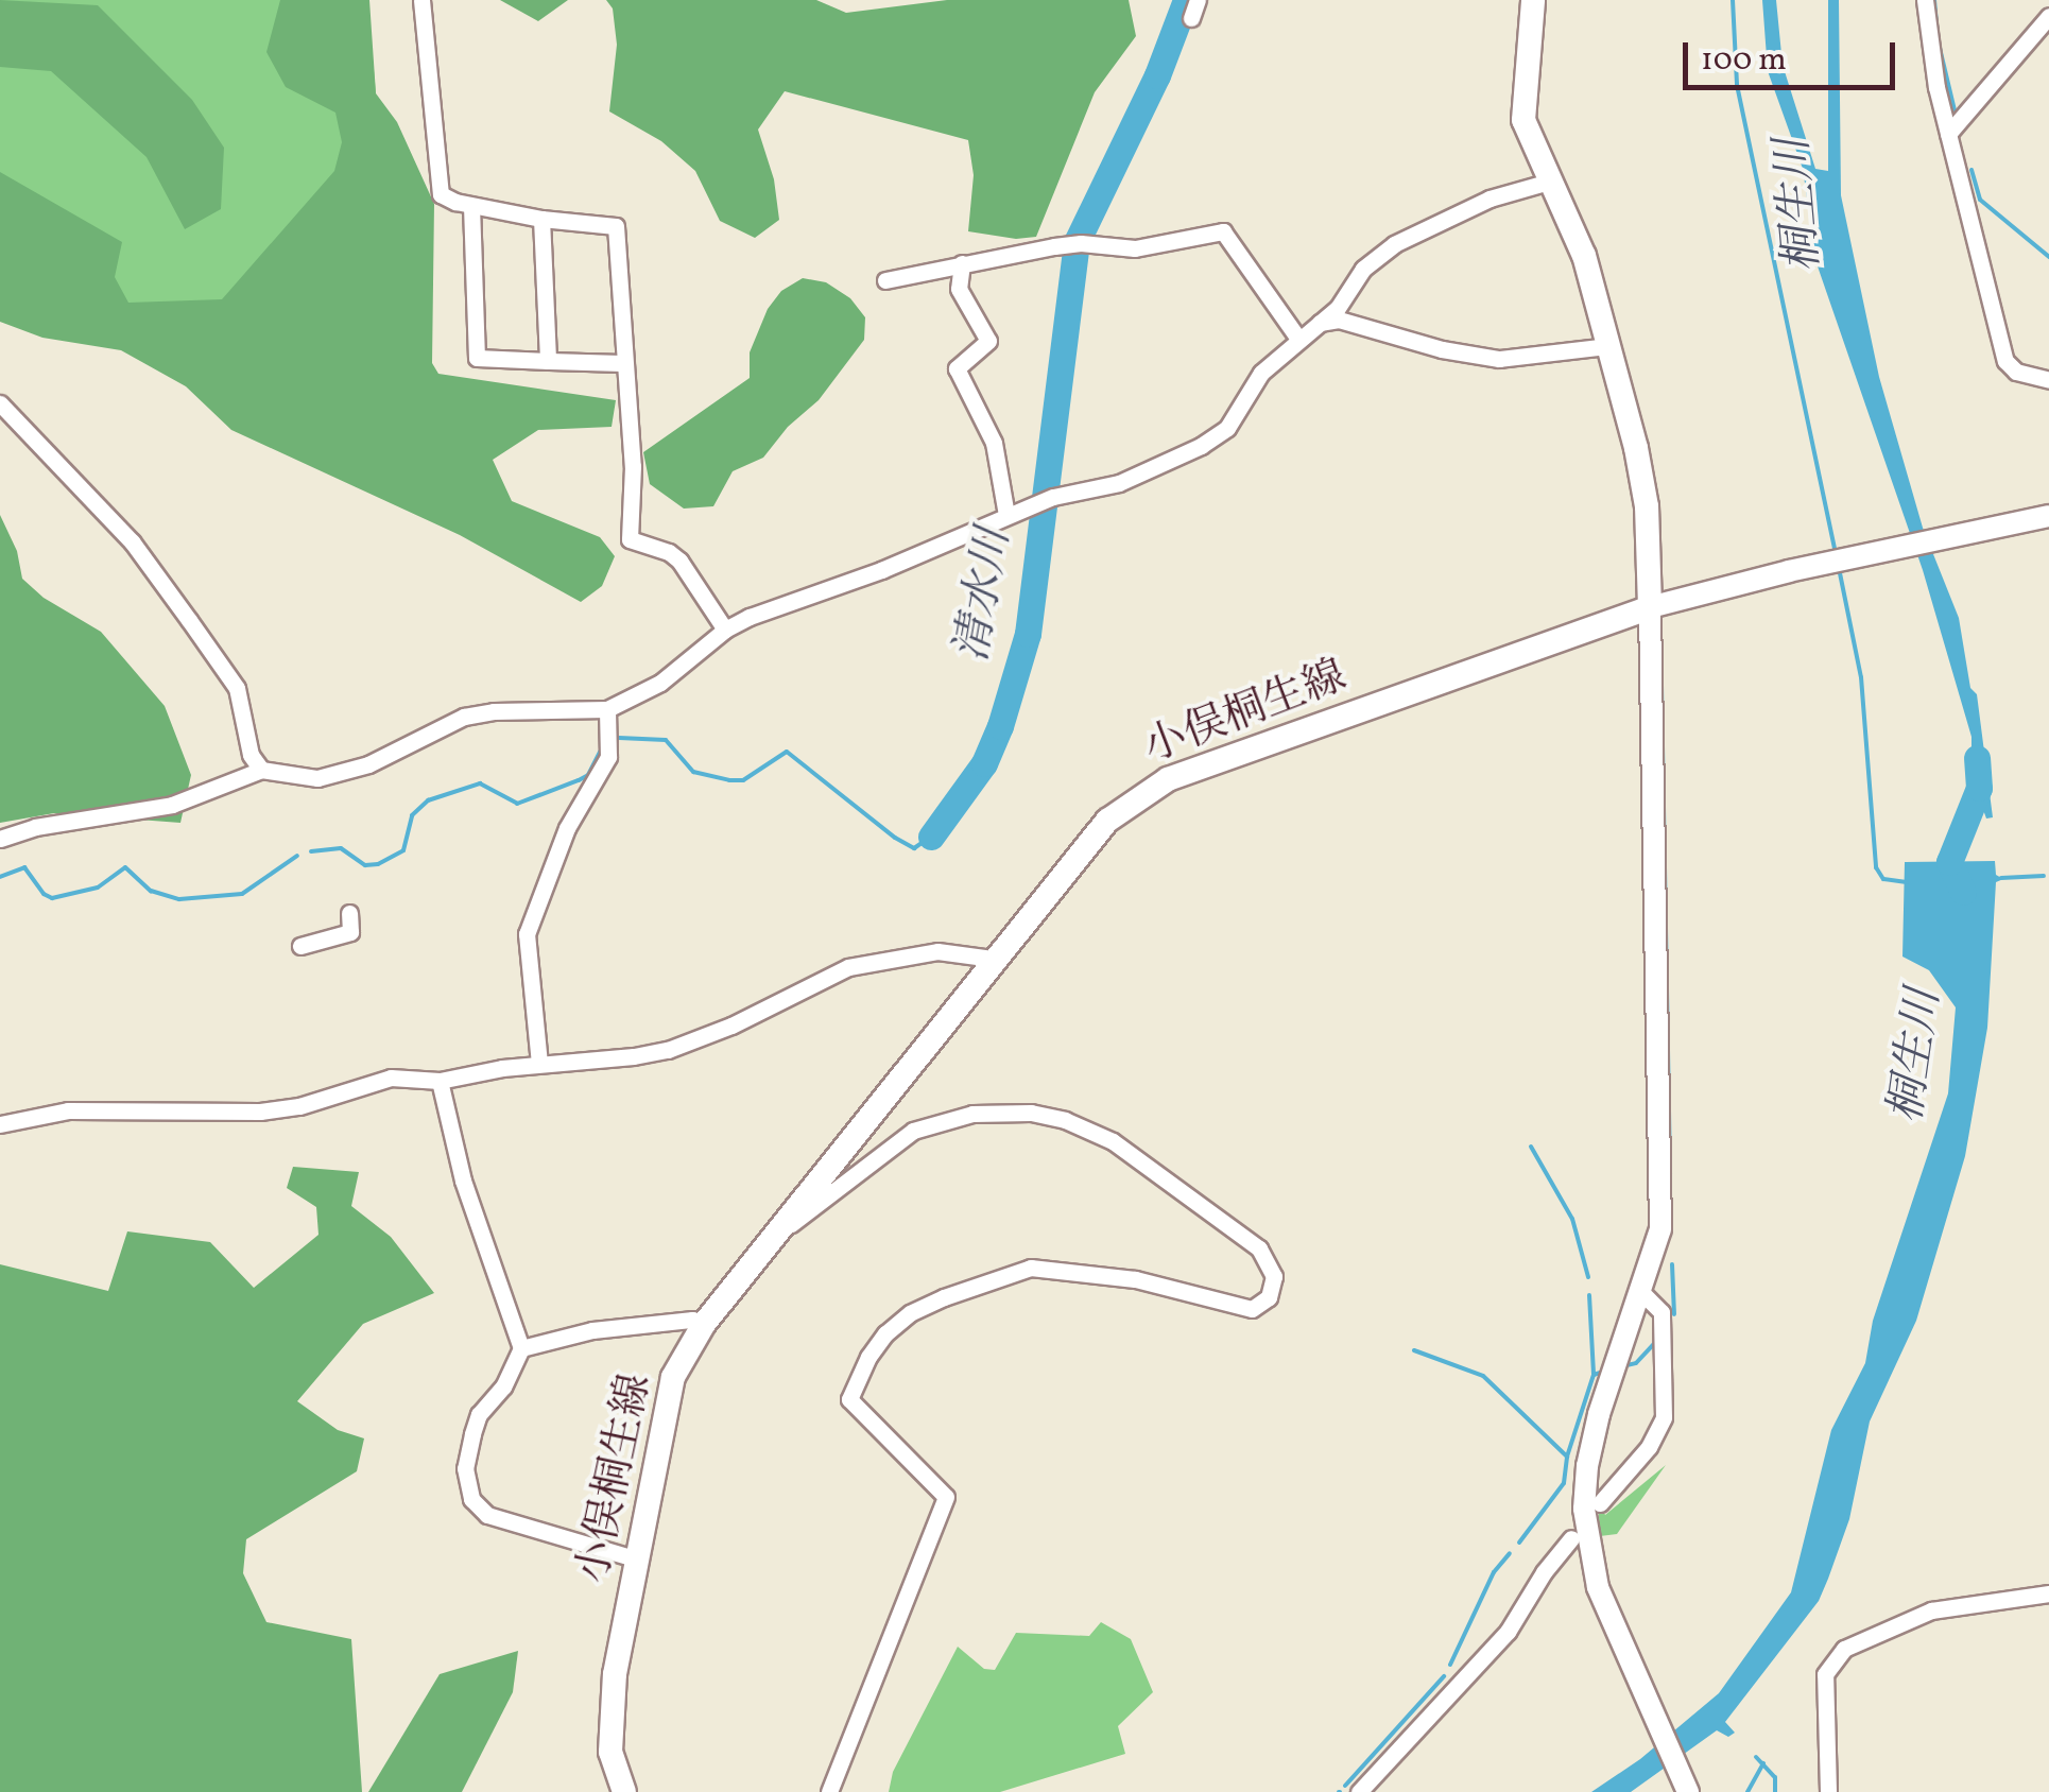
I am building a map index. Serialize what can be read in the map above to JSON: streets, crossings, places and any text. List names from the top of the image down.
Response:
{
  "streets": {
    "main road": ["小俣桐生線"]
  },
  "water": ["桐生川", "清水川"],
  "scale_bar": "100 m"
}
